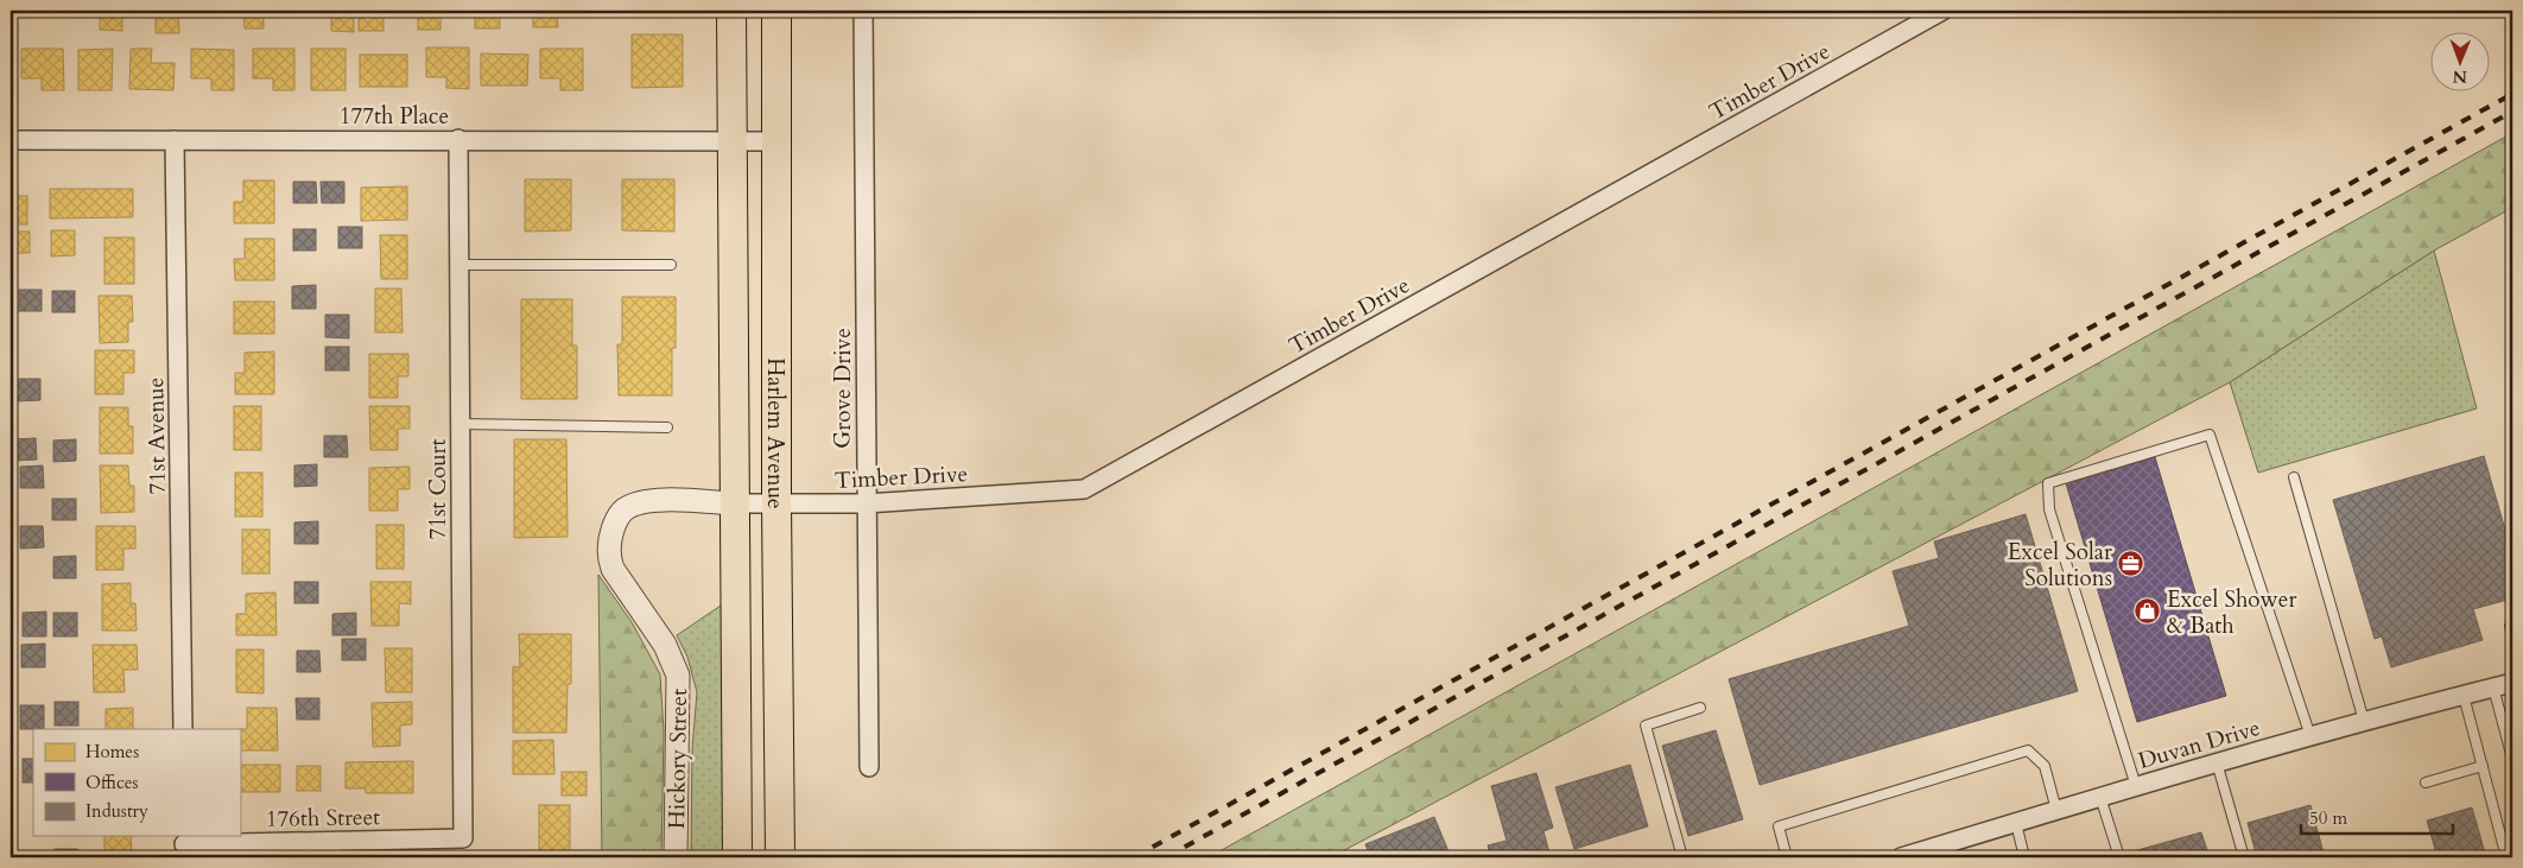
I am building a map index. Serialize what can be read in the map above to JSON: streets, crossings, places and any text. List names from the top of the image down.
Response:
{
  "streets": {
    "main road": ["Harlem Avenue"],
    "street": [
      "Timber Drive",
      "177th Place",
      "Grove Drive",
      "71st Avenue",
      "71st Court",
      "Duvan Drive",
      "Hickory Street",
      "176th Street"
    ]
  },
  "crossings": [
    ["Timber Drive", "Grove Drive"],
    ["Timber Drive", "Harlem Avenue"],
    ["Timber Drive", "Hickory Street"],
    ["177th Place", "Harlem Avenue"],
    ["177th Place", "71st Avenue"],
    ["177th Place", "71st Court"],
    ["Harlem Avenue", "Hickory Street"],
    ["71st Court", "176th Street"]
  ],
  "places": {
    "office": ["Excel Solar Solutions"],
    "shop": ["Excel Shower & Bath"]
  },
  "legend": ["Homes", "Offices", "Industry"],
  "scale_bar": "50 m",
  "north": "bottom"
}
